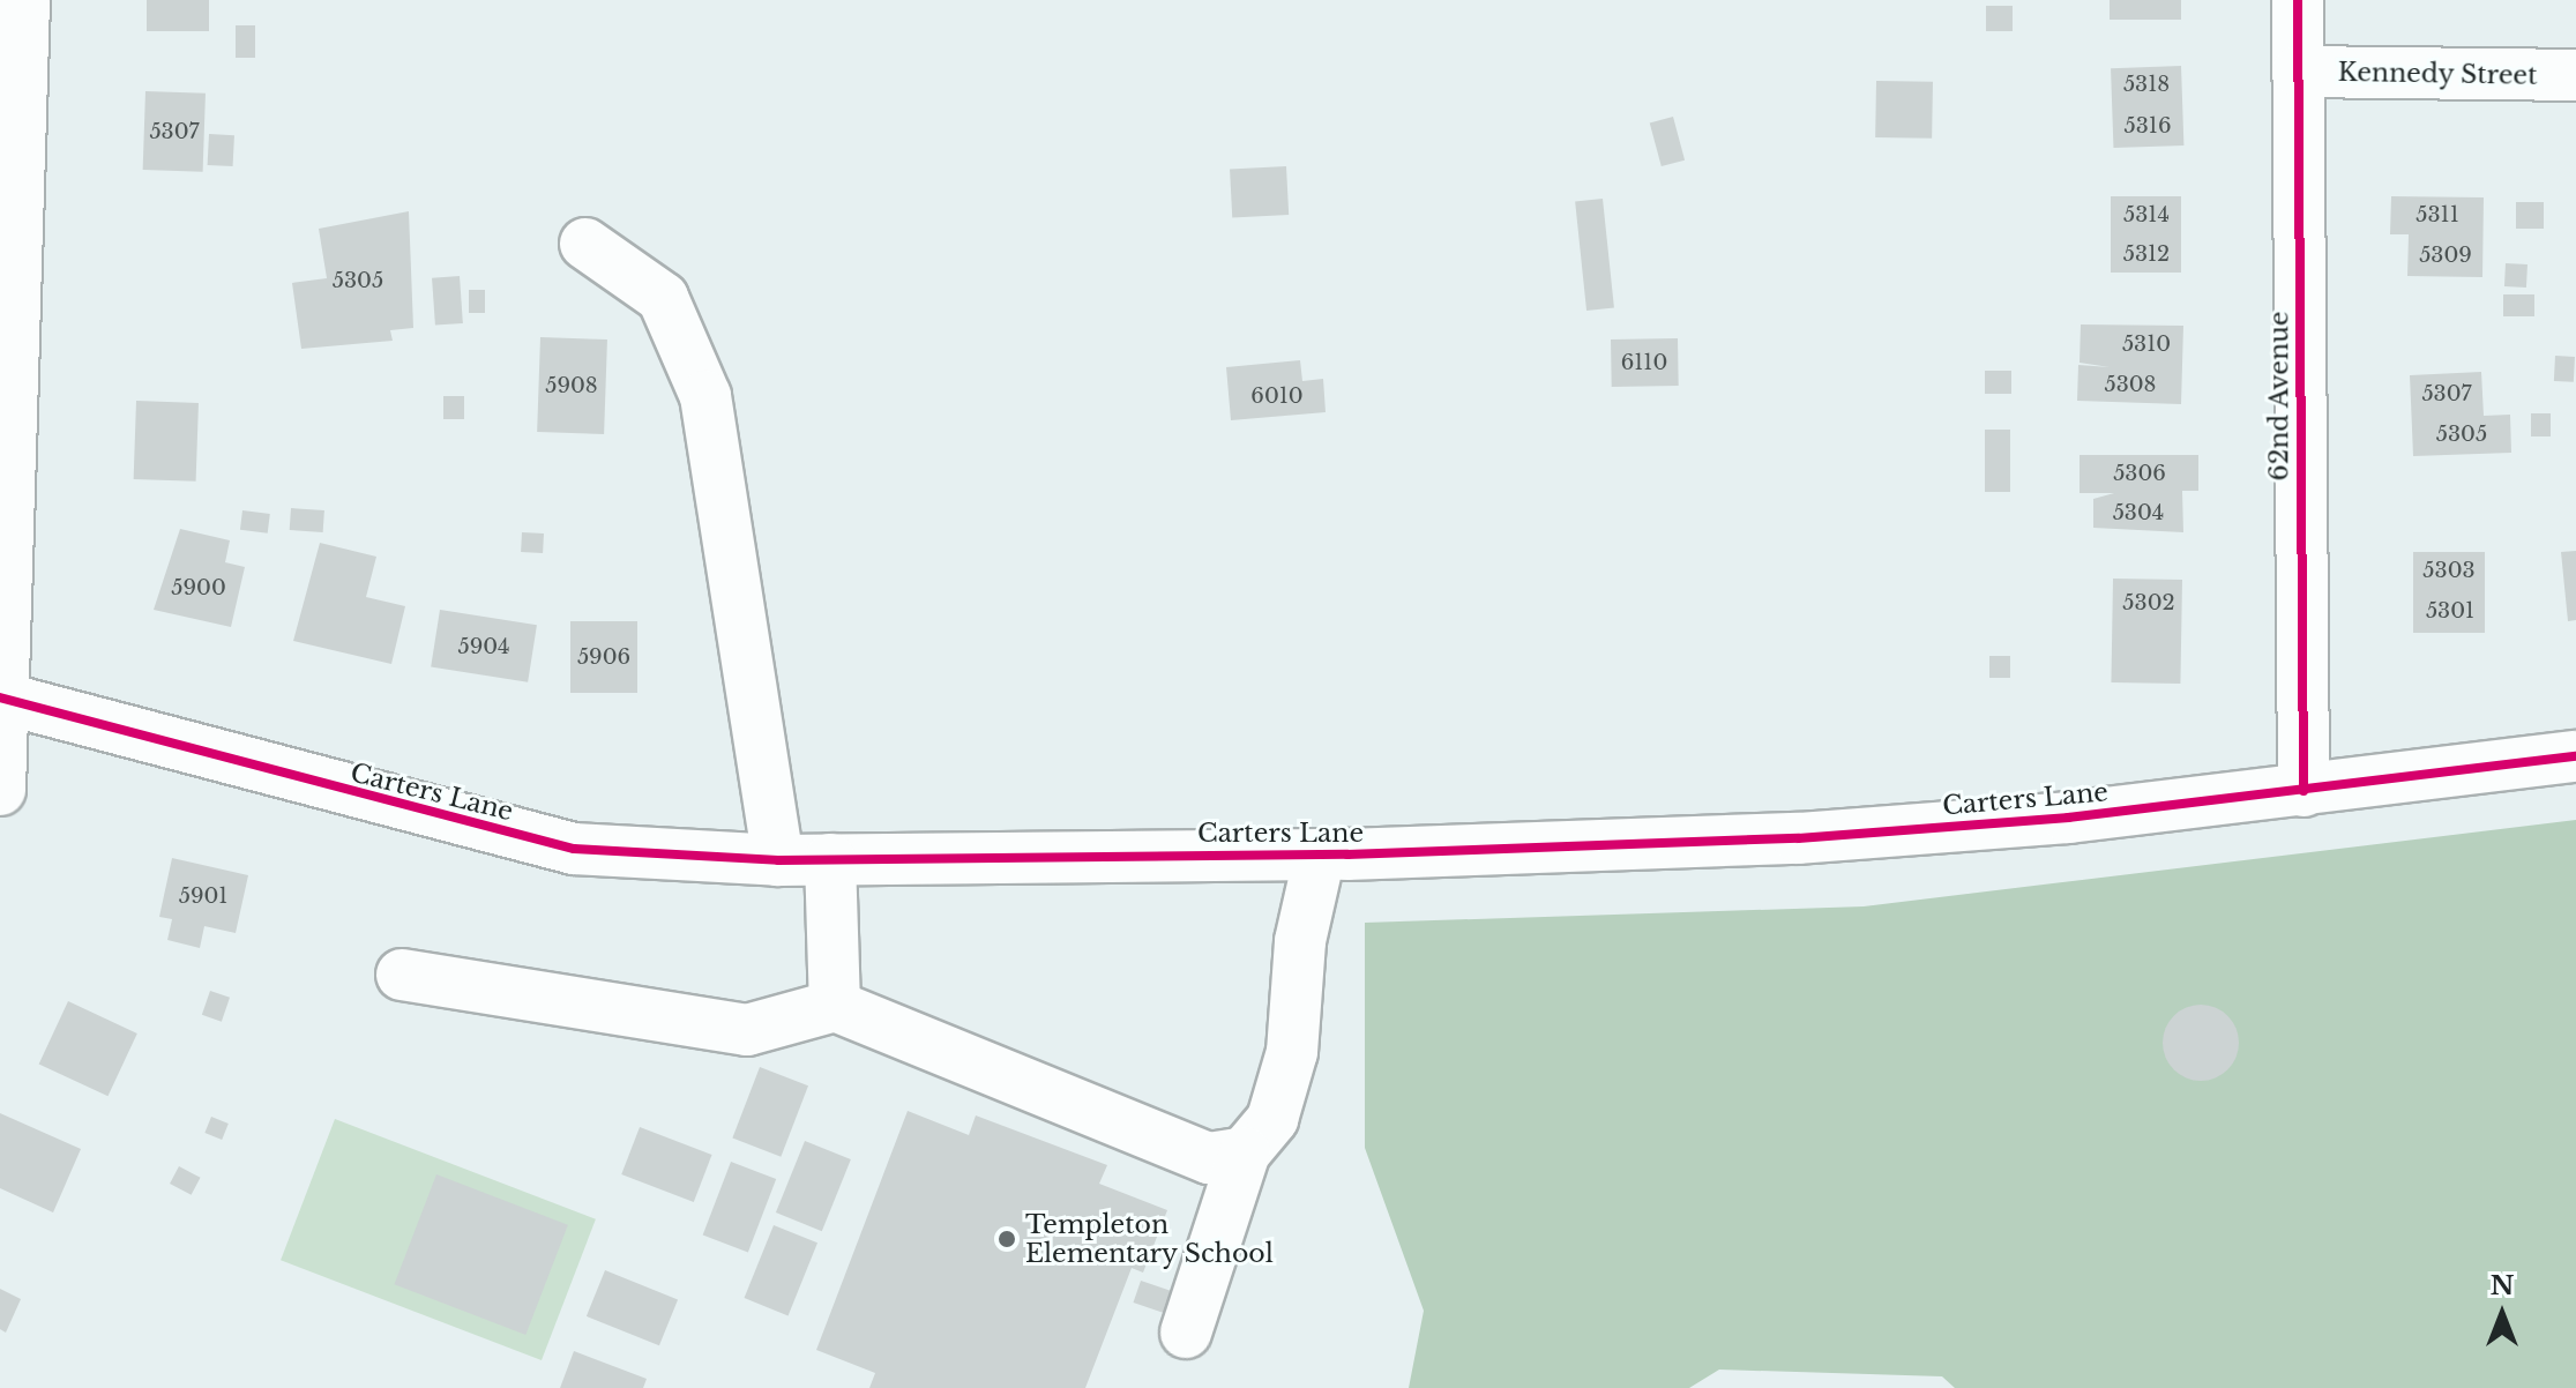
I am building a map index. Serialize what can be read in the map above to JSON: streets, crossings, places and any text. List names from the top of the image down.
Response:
{
  "streets": {
    "street": ["Kennedy Street", "62nd Avenue", "Carters Lane"]
  },
  "crossings": [
    ["Kennedy Street", "62nd Avenue"],
    ["62nd Avenue", "Carters Lane"]
  ],
  "places": ["Templeton Elementary School"],
  "house_numbers": [
    "5318",
    "5316",
    "5307",
    "5314",
    "5311",
    "5312",
    "5309",
    "5305",
    "5310",
    "6110",
    "5308",
    "5908",
    "5307",
    "6010",
    "5305",
    "5306",
    "5304",
    "5303",
    "5900",
    "5302",
    "5301",
    "5904",
    "5906",
    "5901"
  ],
  "north": "top"
}
